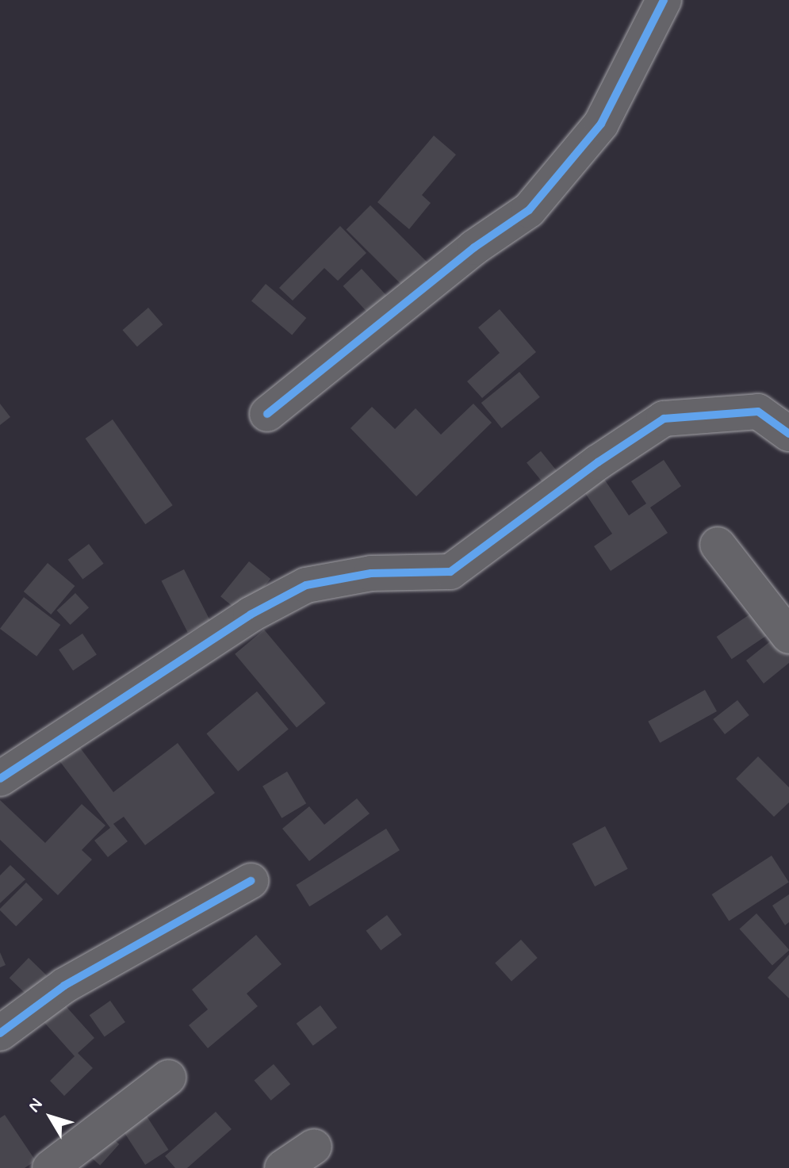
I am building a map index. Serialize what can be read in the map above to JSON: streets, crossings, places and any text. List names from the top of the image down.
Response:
{
  "north": "top left"
}
